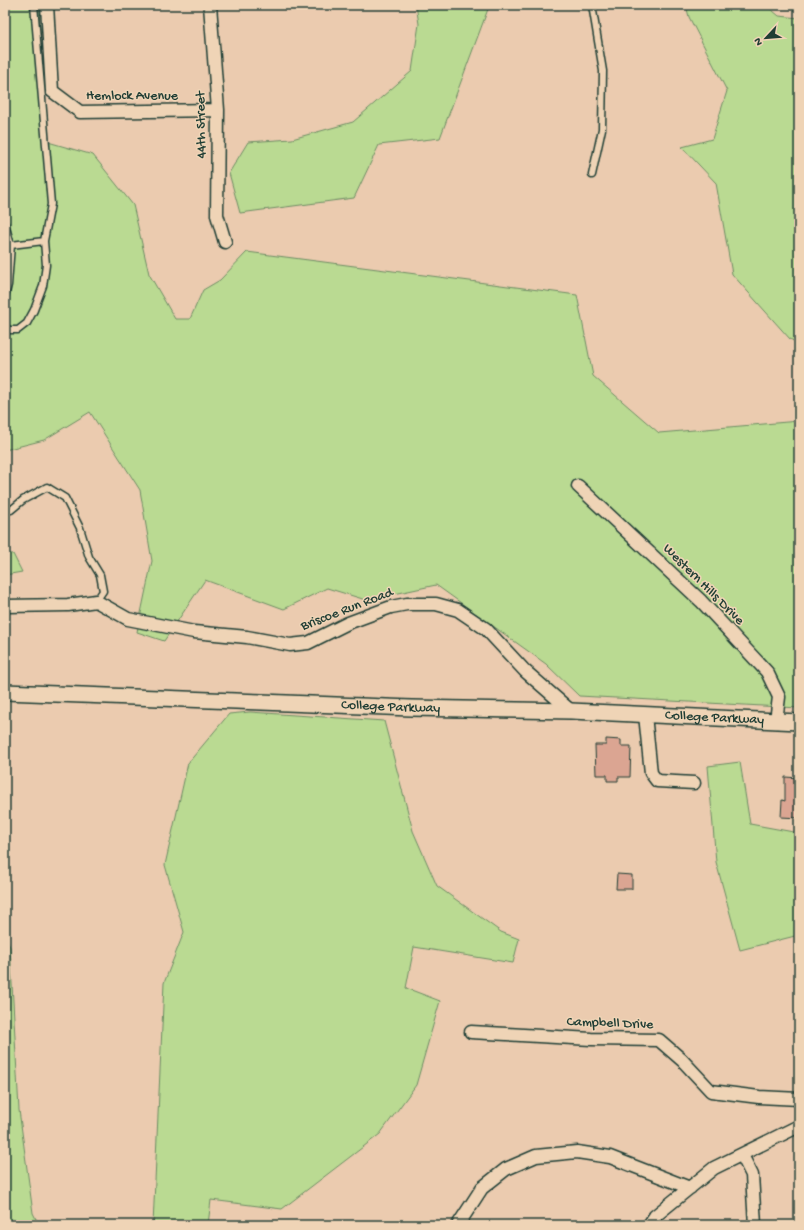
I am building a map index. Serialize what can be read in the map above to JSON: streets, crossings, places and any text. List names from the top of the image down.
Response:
{
  "streets": {
    "street": [
      "Hemlock Avenue",
      "44th Street",
      "Western Hills Drive",
      "Briscoe Run Road",
      "College Parkway",
      "Campbell Drive"
    ]
  },
  "crossings": [
    ["Hemlock Avenue", "44th Street"],
    ["Western Hills Drive", "College Parkway"],
    ["Briscoe Run Road", "College Parkway"]
  ],
  "north": "bottom left"
}
